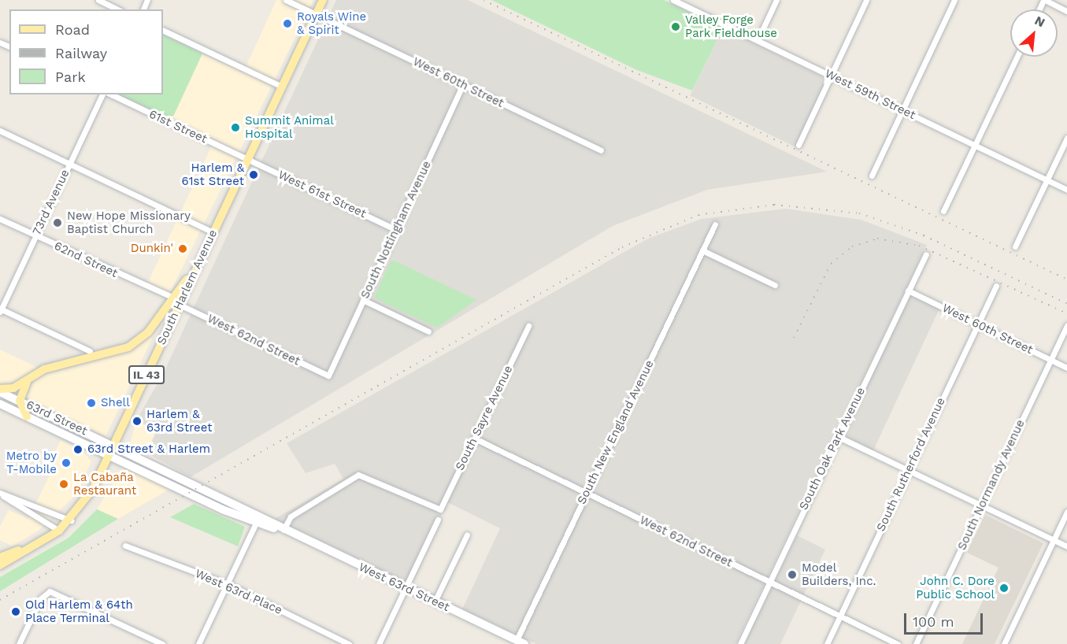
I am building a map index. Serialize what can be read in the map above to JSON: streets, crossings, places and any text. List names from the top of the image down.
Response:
{
  "streets": {
    "main road": [
      "South Harlem Avenue",
      "IL 43",
      "63rd Street",
      "West 63rd Street"
    ],
    "street": [
      "West 60th Street",
      "West 59th Street",
      "61st Street",
      "West 61st Street",
      "73rd Avenue",
      "South Nottingham Avenue",
      "62nd Street",
      "West 62nd Street",
      "South Sayre Avenue",
      "South New England Avenue",
      "South Oak Park Avenue",
      "South Rutherford Avenue",
      "South Normandy Avenue",
      "West 63rd Place"
    ]
  },
  "crossings": [
    ["West 60th Street", "South Nottingham Avenue"],
    ["West 60th Street", "South Harlem Avenue"],
    ["West 60th Street", "South Oak Park Avenue"],
    ["West 60th Street", "South Rutherford Avenue"],
    ["West 60th Street", "South Normandy Avenue"],
    ["61st Street", "West 61st Street"],
    ["61st Street", "South Harlem Avenue"],
    ["West 61st Street", "South Nottingham Avenue"],
    ["West 61st Street", "South Harlem Avenue"],
    ["73rd Avenue", "62nd Street"],
    ["South Nottingham Avenue", "West 62nd Street"],
    ["62nd Street", "South Harlem Avenue"],
    ["62nd Street", "West 62nd Street"],
    ["South Harlem Avenue", "West 62nd Street"],
    ["South Harlem Avenue", "63rd Street"],
    ["South Harlem Avenue", "West 63rd Street"],
    ["West 62nd Street", "South Sayre Avenue"],
    ["West 62nd Street", "South New England Avenue"],
    ["West 62nd Street", "South Oak Park Avenue"],
    ["West 62nd Street", "South Rutherford Avenue"],
    ["63rd Street", "West 63rd Street"],
    ["South Sayre Avenue", "West 63rd Street"],
    ["South New England Avenue", "West 63rd Street"]
  ],
  "places": [
    "Royals Wine & Spirit",
    "Valley Forge Park Fieldhouse",
    "Summit Animal Hospital",
    "Harlem & 61st Street",
    "New Hope Missionary Baptist Church",
    "Dunkin'",
    "Shell",
    "Harlem & 63rd Street",
    "63rd Street & Harlem",
    "Metro by T-Mobile",
    "La Cabaña Restaurant",
    "Model Builders, Inc.",
    "John C. Dore Public School",
    "Old Harlem & 64th Place Terminal"
  ],
  "legend": ["Road", "Railway", "Park"],
  "scale_bar": "100 m",
  "north": "top right"
}
